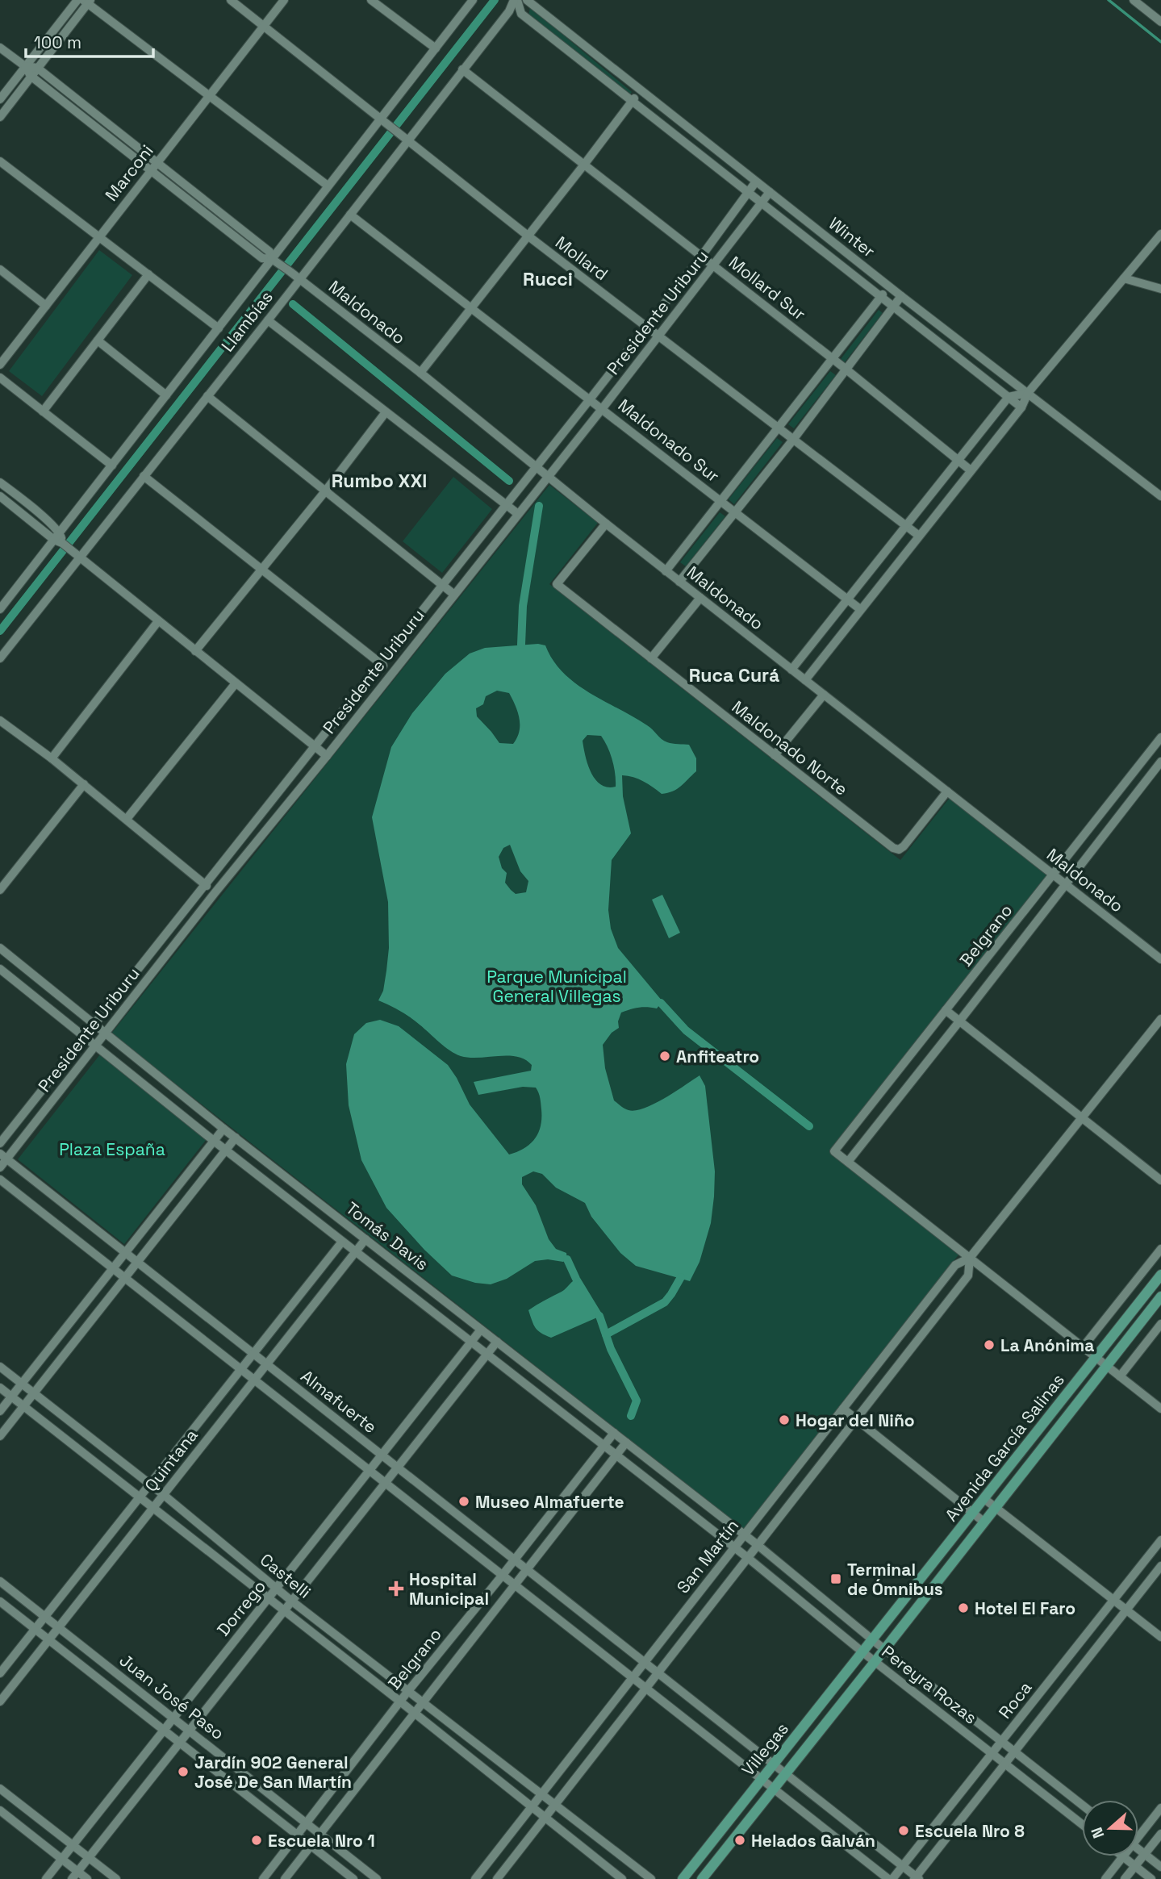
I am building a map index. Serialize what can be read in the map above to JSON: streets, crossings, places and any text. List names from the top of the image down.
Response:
{
  "streets": {
    "main road": ["Avenida García Salinas", "Villegas"],
    "street": [
      "Marconi",
      "Winter",
      "Mollard",
      "Mollard Sur",
      "Maldonado",
      "Presidente Uriburu",
      "Llambías",
      "Maldonado Sur",
      "Maldonado Norte",
      "Belgrano",
      "Tomás Davis",
      "Almafuerte",
      "Quintana",
      "San Martín",
      "Castelli",
      "Dorrego",
      "Pereyra Rozas",
      "Juan José Paso",
      "Roca"
    ]
  },
  "crossings": [
    ["Marconi", "Mollard"],
    ["Marconi", "Maldonado"],
    ["Winter", "Presidente Uriburu"],
    ["Winter", "Llambías"],
    ["Mollard", "Presidente Uriburu"],
    ["Mollard", "Llambías"],
    ["Mollard Sur", "Presidente Uriburu"],
    ["Mollard Sur", "Llambías"],
    ["Maldonado", "Presidente Uriburu"],
    ["Maldonado", "Llambías"],
    ["Maldonado", "Maldonado Norte"],
    ["Maldonado", "Belgrano"],
    ["Presidente Uriburu", "Maldonado Sur"],
    ["Presidente Uriburu", "Tomás Davis"],
    ["Presidente Uriburu", "Almafuerte"],
    ["Llambías", "Maldonado Sur"],
    ["Belgrano", "Tomás Davis"],
    ["Belgrano", "Almafuerte"],
    ["Belgrano", "Castelli"],
    ["Belgrano", "Juan José Paso"],
    ["Tomás Davis", "Quintana"],
    ["Tomás Davis", "San Martín"],
    ["Tomás Davis", "Dorrego"],
    ["Tomás Davis", "Pereyra Rozas"],
    ["Almafuerte", "Quintana"],
    ["Almafuerte", "San Martín"],
    ["Almafuerte", "Dorrego"],
    ["Almafuerte", "Roca"],
    ["Almafuerte", "Villegas"],
    ["Avenida García Salinas", "Pereyra Rozas"],
    ["Avenida García Salinas", "Villegas"],
    ["Quintana", "Castelli"],
    ["Quintana", "Juan José Paso"],
    ["San Martín", "Castelli"],
    ["San Martín", "Pereyra Rozas"],
    ["Castelli", "Dorrego"],
    ["Dorrego", "Juan José Paso"],
    ["Pereyra Rozas", "Roca"],
    ["Pereyra Rozas", "Villegas"]
  ],
  "districts": ["Rucci", "Rumbo XXI", "Ruca Curá"],
  "parks": ["Parque Municipal General Villegas", "Plaza España"],
  "places": {
    "other": [
      "Anfiteatro",
      "La Anónima",
      "Hogar del Niño",
      "Museo Almafuerte",
      "Hotel El Faro",
      "Jardín 902 General José De San Martín",
      "Escuela Nro 8",
      "Escuela Nro 1",
      "Helados Galván"
    ],
    "transit": ["Terminal de Ómnibus"],
    "health": ["Hospital Municipal"]
  },
  "scale_bar": "100 m",
  "north": "left"
}
